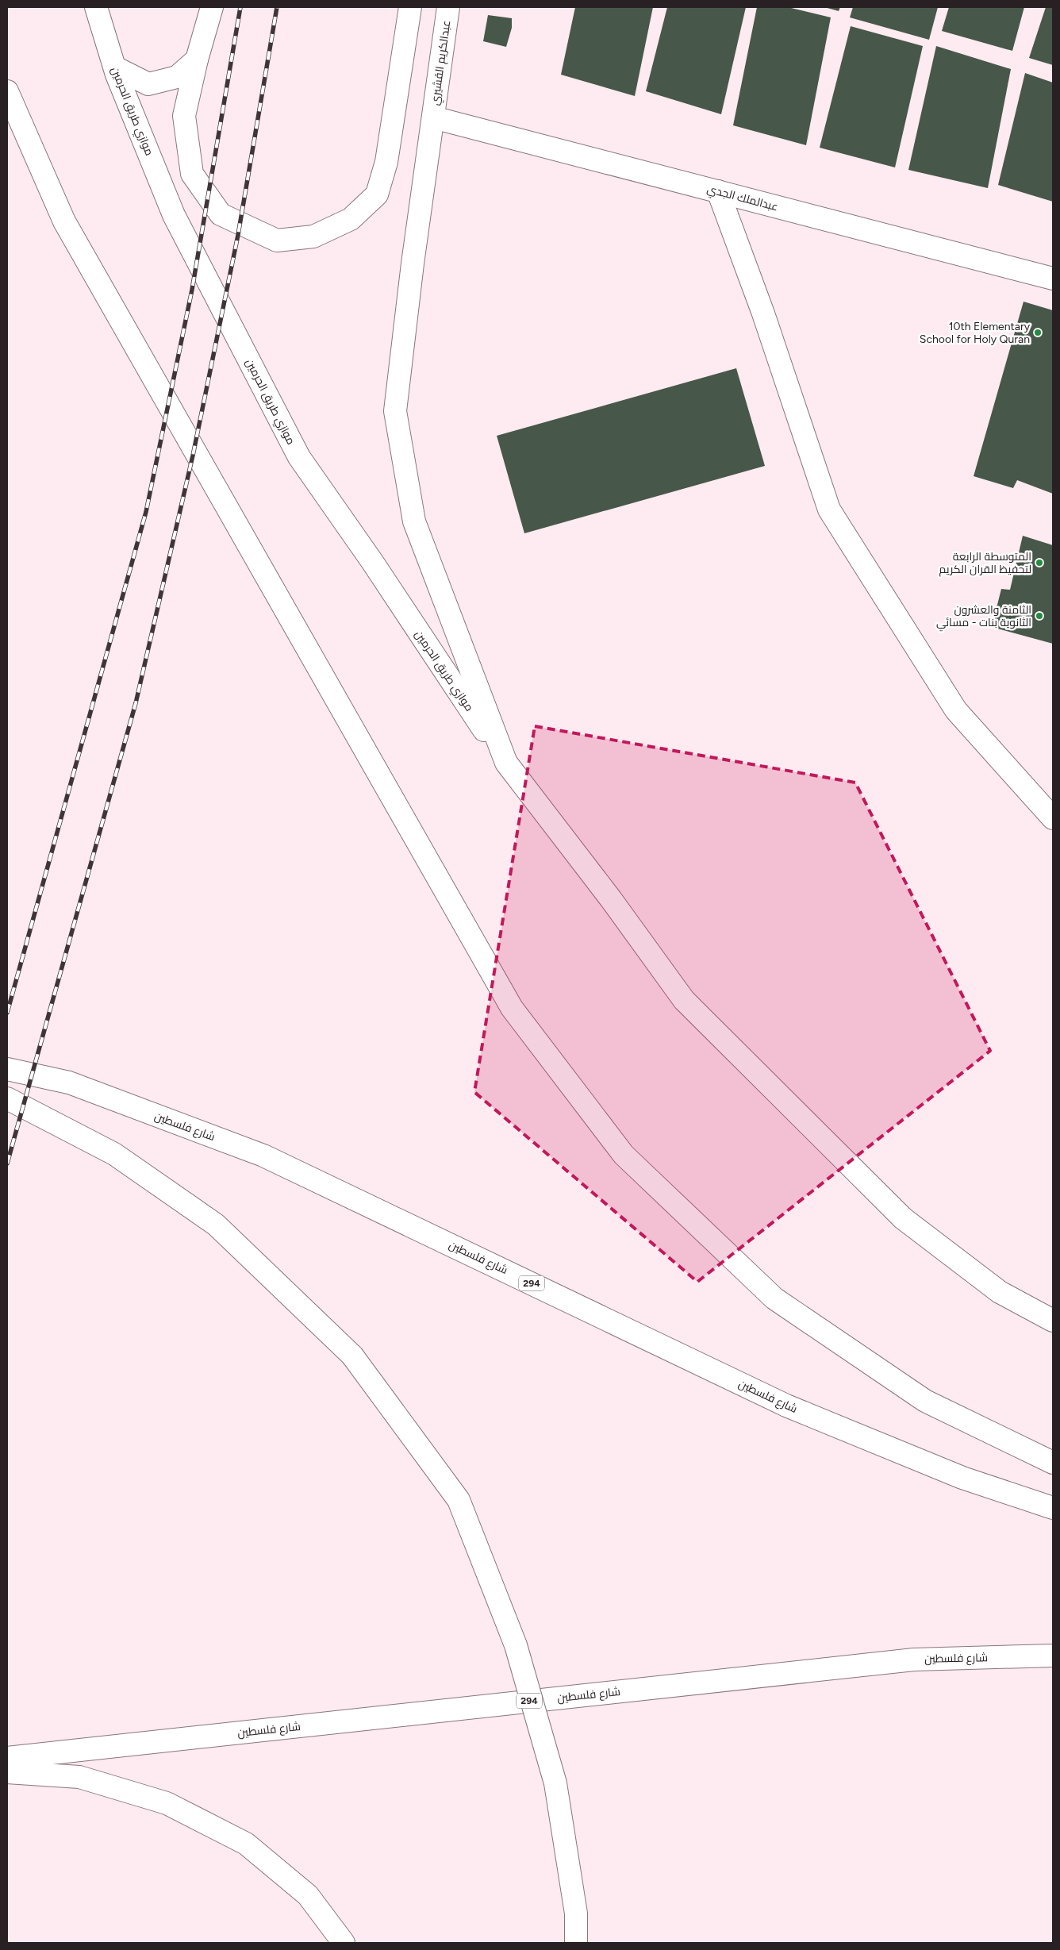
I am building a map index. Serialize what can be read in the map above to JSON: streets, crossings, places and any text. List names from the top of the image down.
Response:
{
  "streets": {
    "main road": [
      "عبدالكريم القشيري",
      "موازي طريق الحرمين",
      "عبدالملك الجدي",
      "شارع فلسطين",
      "294"
    ]
  },
  "crossings": [
    ["عبدالكريم القشيري", "موازي طريق الحرمين"],
    ["عبدالكريم القشيري", "عبدالملك الجدي"]
  ],
  "places": ["10th Elementary School for Holy Quran", "المتوسطة الرابعة لتحفيظ القران الكريم", "الثامنة والعشرون الثانوية بنات - مسائي"]
}
